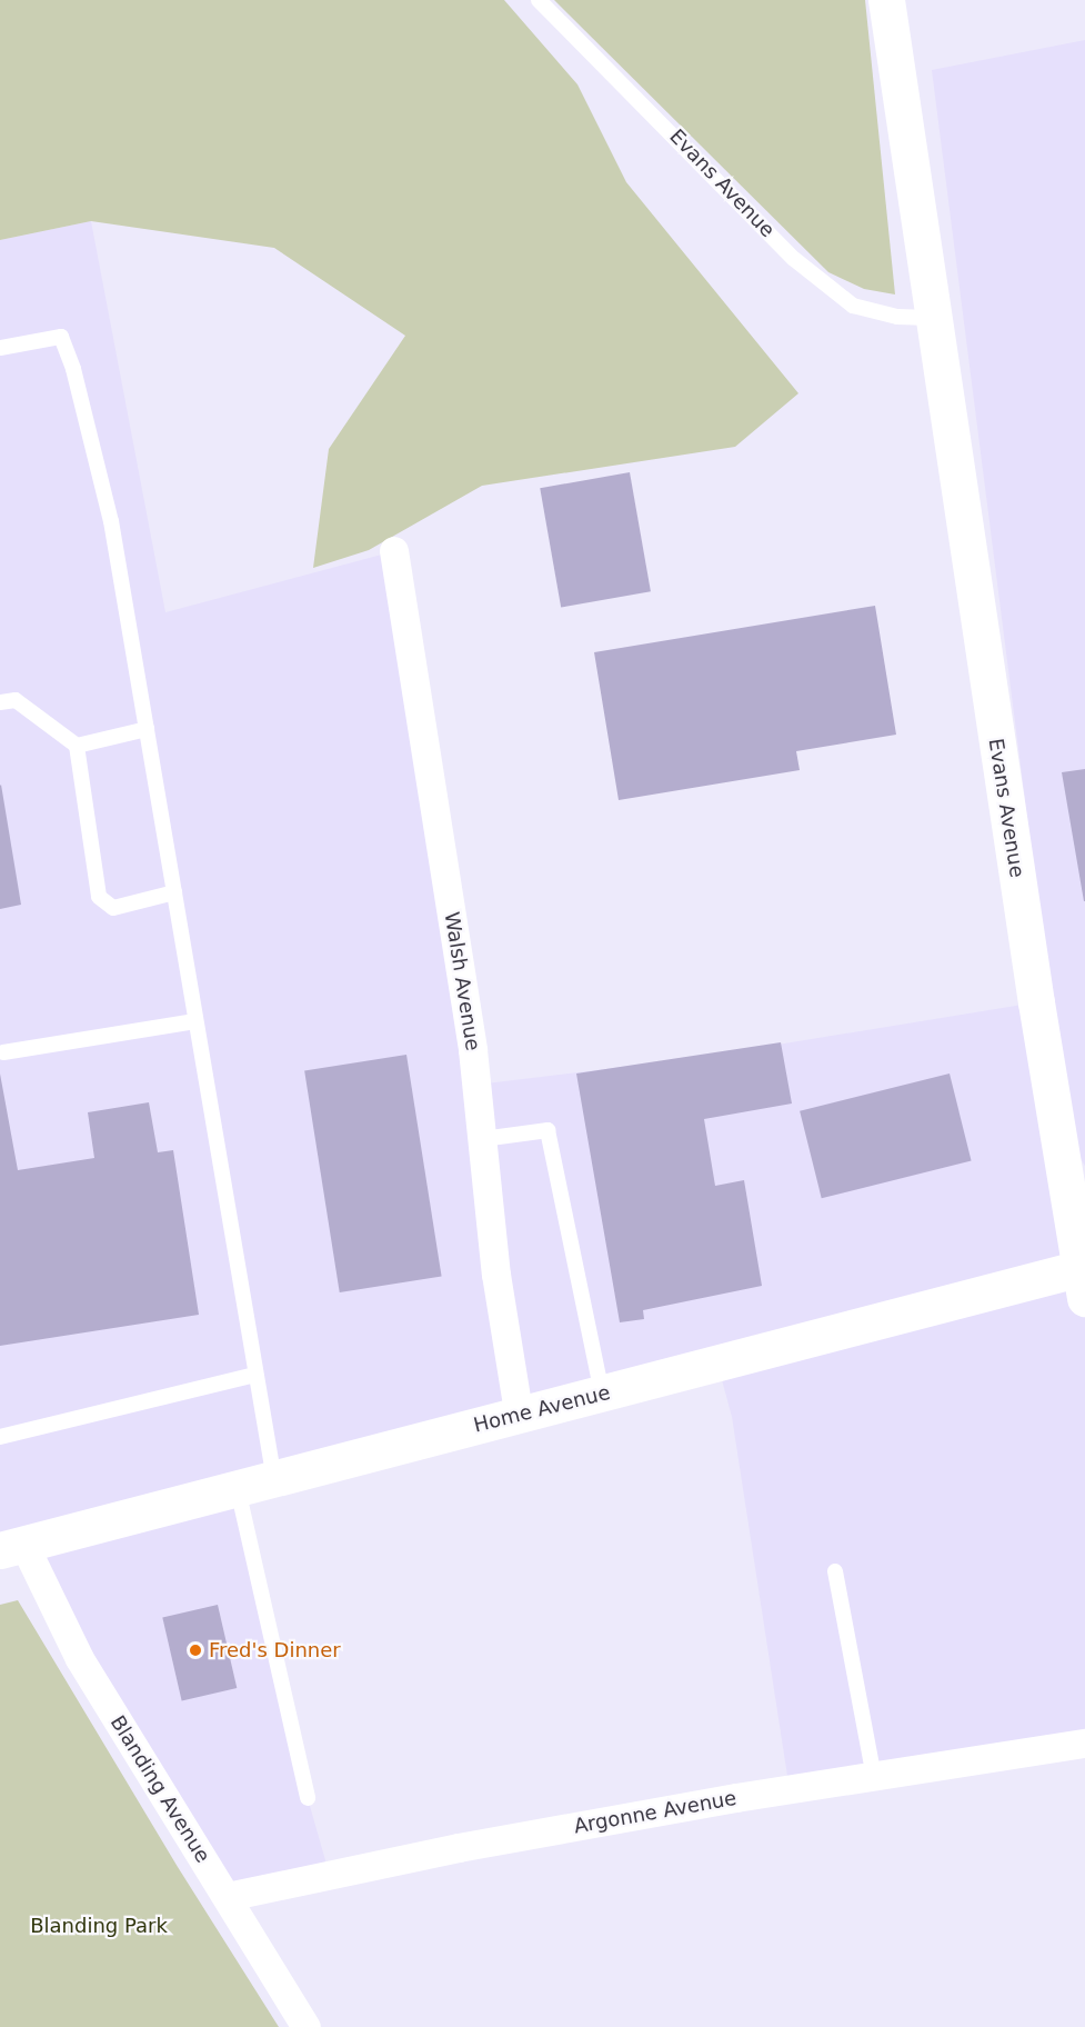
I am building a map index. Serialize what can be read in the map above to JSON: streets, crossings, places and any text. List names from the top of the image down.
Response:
{
  "streets": {
    "street": [
      "Evans Avenue",
      "Walsh Avenue",
      "Home Avenue",
      "Blanding Avenue",
      "Argonne Avenue"
    ]
  },
  "crossings": [
    ["Evans Avenue", "Home Avenue"],
    ["Walsh Avenue", "Home Avenue"],
    ["Home Avenue", "Blanding Avenue"],
    ["Blanding Avenue", "Argonne Avenue"]
  ],
  "parks": ["Blanding Park"],
  "places": ["Fred's Dinner"]
}
